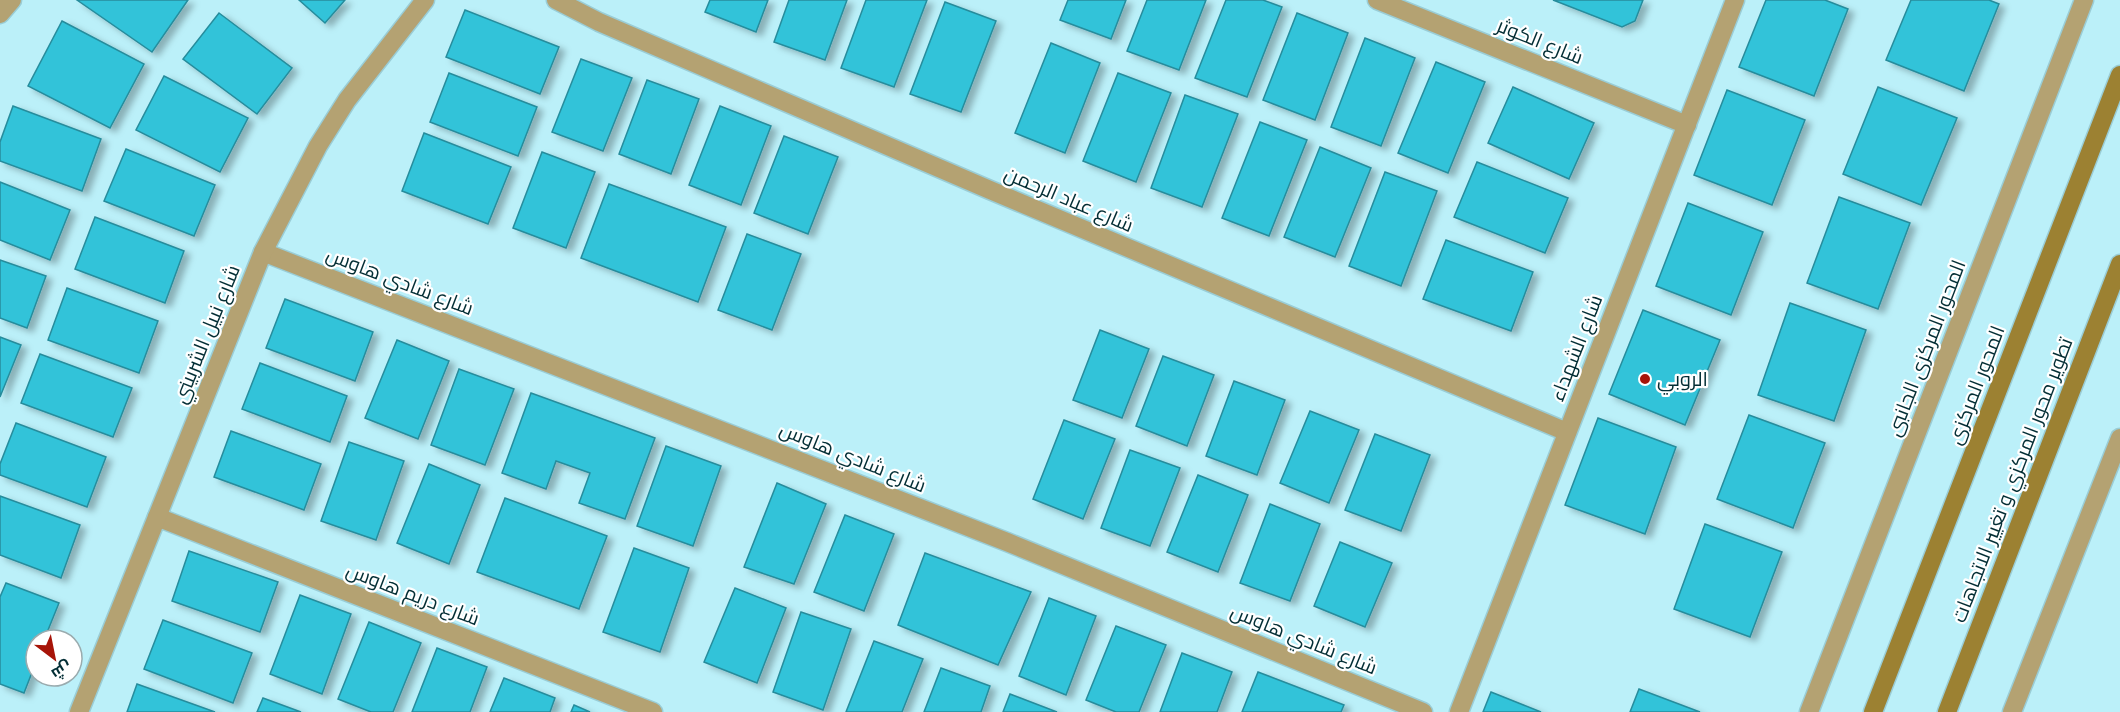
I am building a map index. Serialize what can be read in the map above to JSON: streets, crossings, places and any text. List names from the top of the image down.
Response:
{
  "streets": {
    "main road": ["المحور المركزى", "تطوير محور المركزي و تغيير الاتجاهات"],
    "street": [
      "شارع الكوثر",
      "شارع عباد الرحمن",
      "شارع شادي هاوس",
      "شارع نبيل الشربيني",
      "شارع الشهداء",
      "المحور المركزى الجانبى",
      "شارع دريم هاوس"
    ]
  },
  "crossings": [
    ["شارع الكوثر", "شارع الشهداء"],
    ["شارع عباد الرحمن", "شارع الشهداء"],
    ["شارع شادي هاوس", "شارع نبيل الشربيني"],
    ["شارع نبيل الشربيني", "شارع دريم هاوس"]
  ],
  "places": ["الروبي"],
  "north": "bottom right"
}
